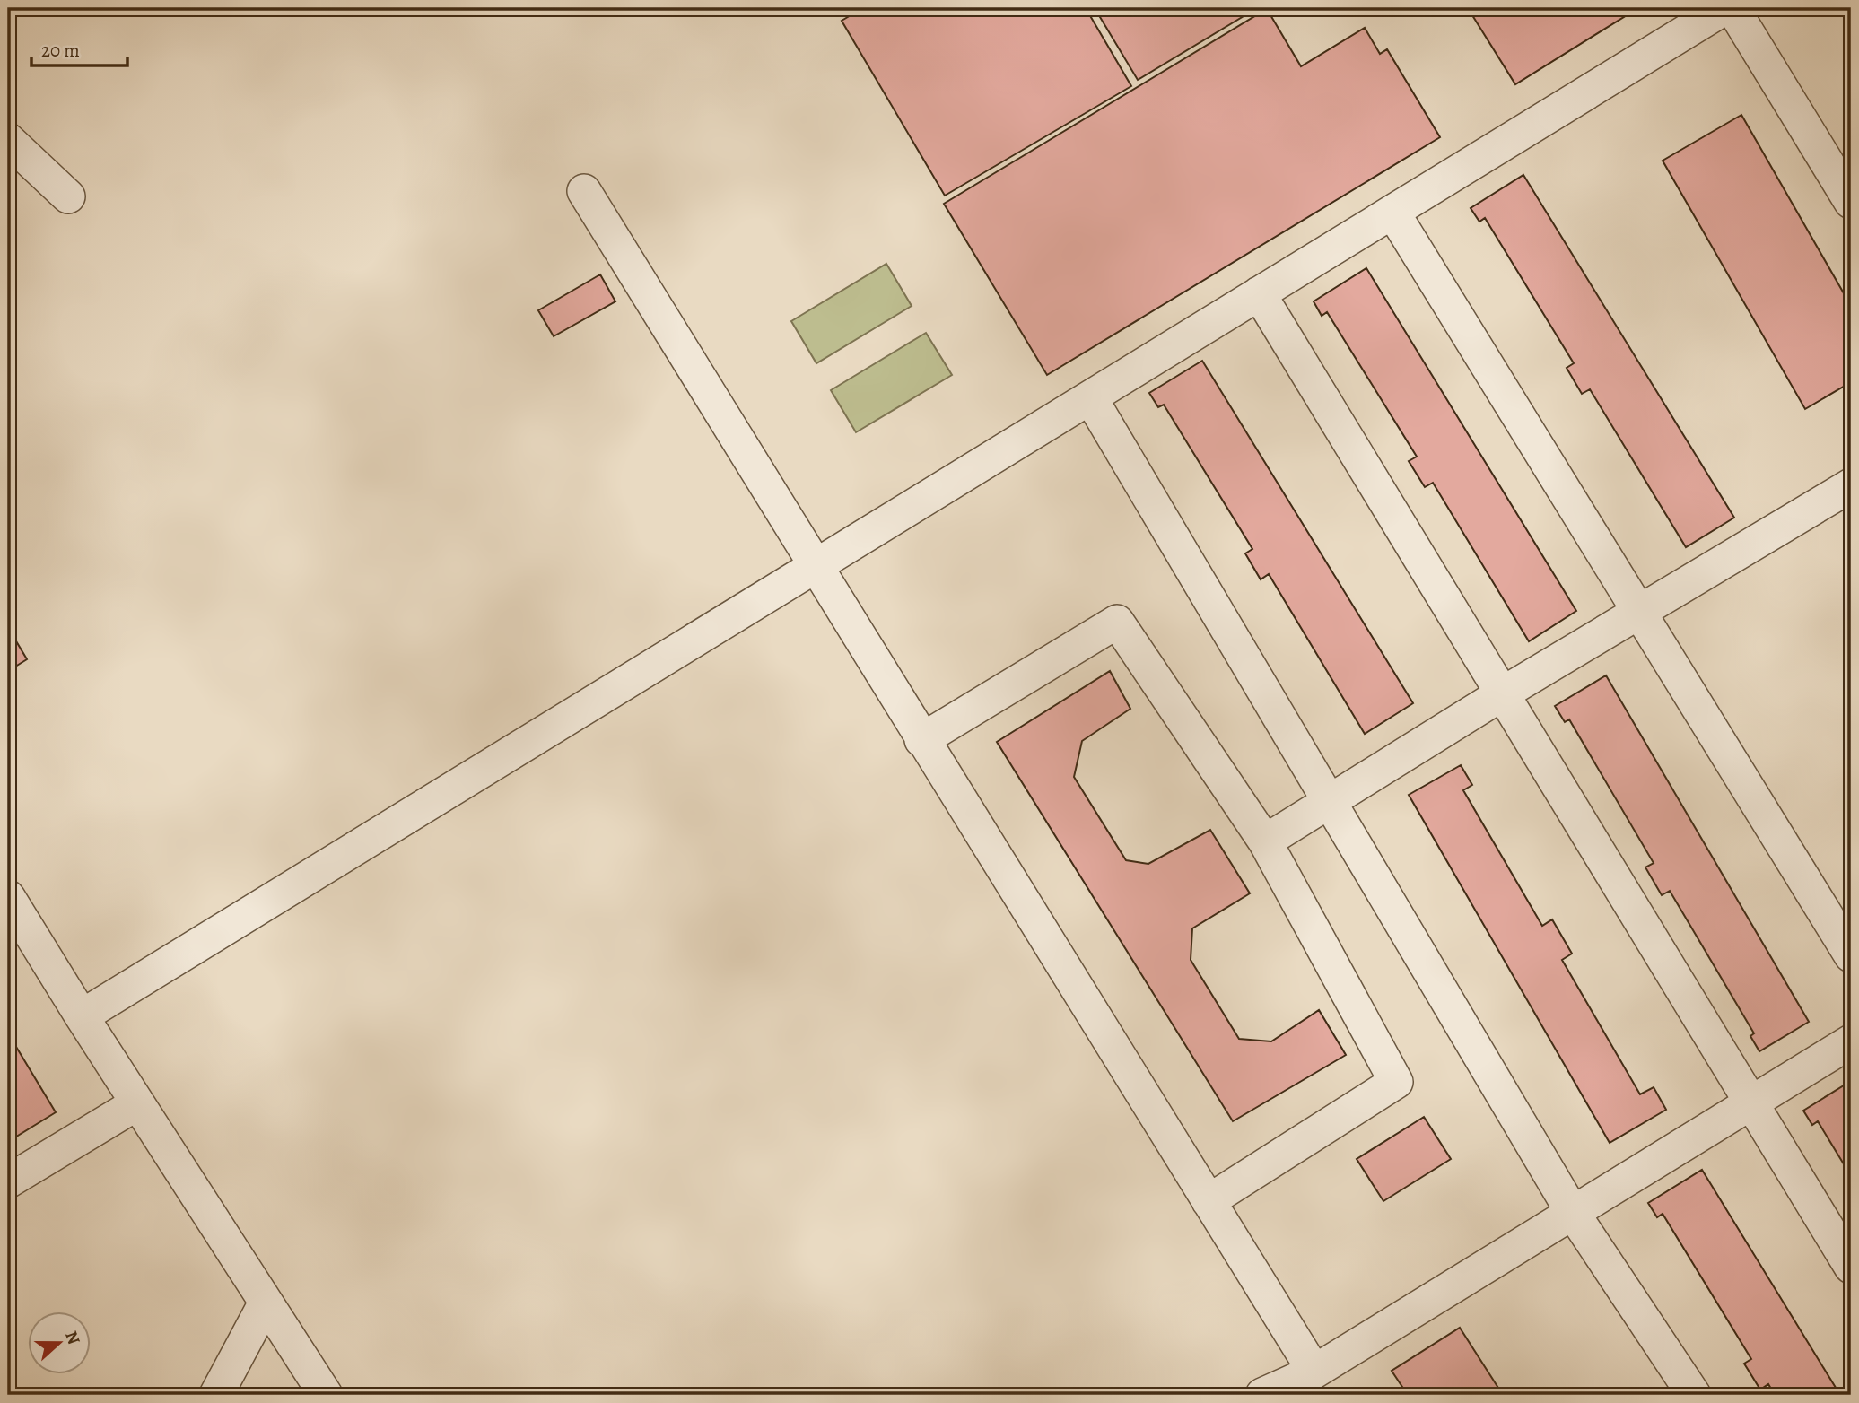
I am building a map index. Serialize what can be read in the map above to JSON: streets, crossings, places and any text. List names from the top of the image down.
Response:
{
  "scale_bar": "20 m",
  "north": "right"
}
